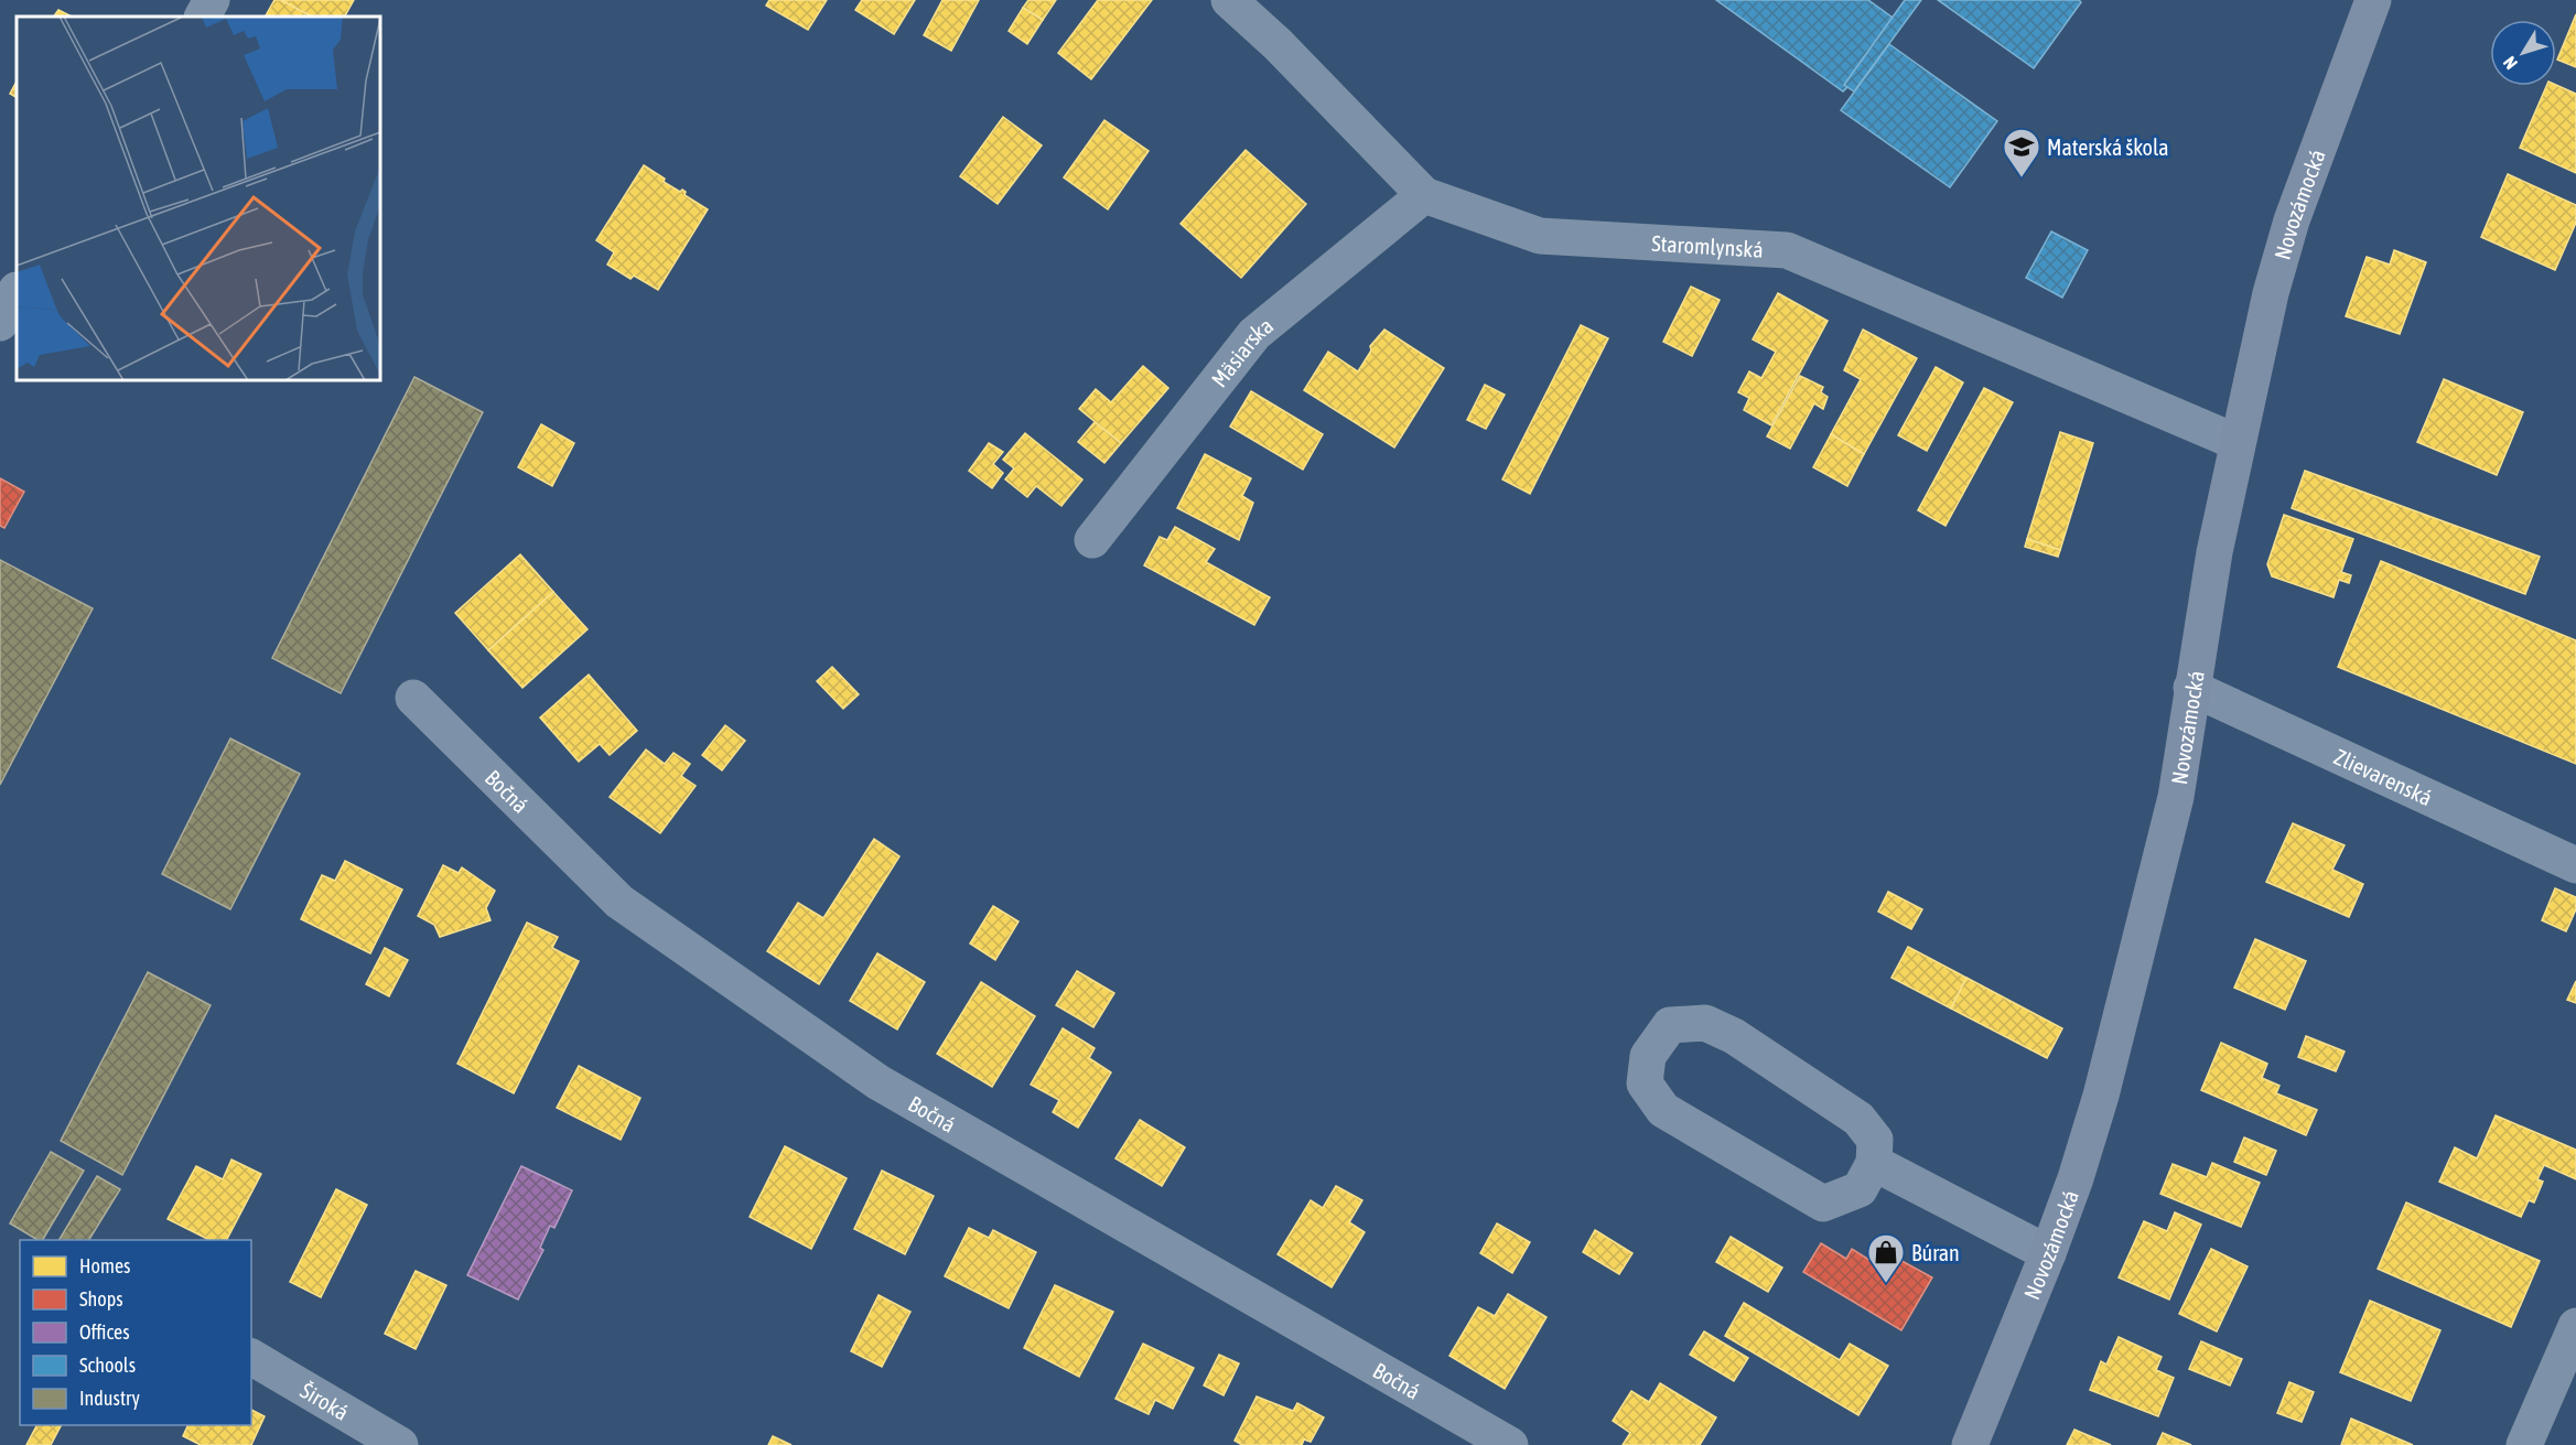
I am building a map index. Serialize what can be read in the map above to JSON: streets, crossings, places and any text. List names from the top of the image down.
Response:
{
  "streets": {
    "main road": ["Novozámocká"],
    "street": [
      "Staromlynská",
      "Mäsiarska",
      "Zlievarenská",
      "Bočná",
      "Široká"
    ]
  },
  "crossings": [
    ["Novozámocká", "Staromlynská"],
    ["Novozámocká", "Zlievarenská"],
    ["Staromlynská", "Mäsiarska"]
  ],
  "places": {
    "school or university": ["Materská škola"],
    "shop": ["Búran"]
  },
  "legend": [
    "Homes",
    "Shops",
    "Offices",
    "Schools",
    "Industry"
  ],
  "north": "bottom left"
}
